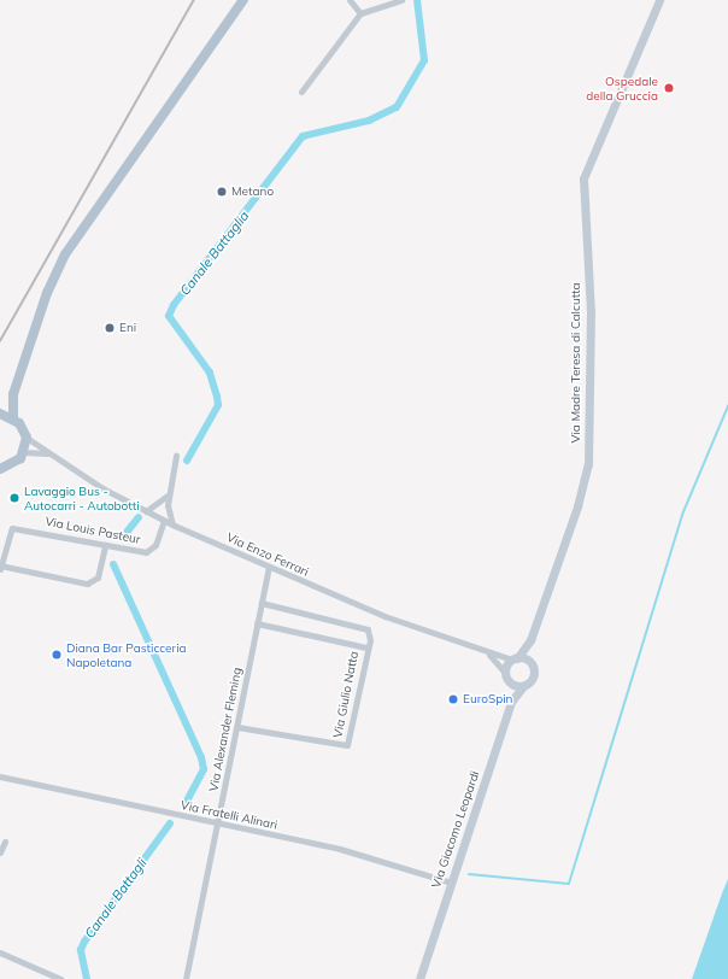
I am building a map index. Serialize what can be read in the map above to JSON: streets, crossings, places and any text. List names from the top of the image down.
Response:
{
  "streets": {
    "street": [
      "Via Madre Teresa di Calcutta",
      "Via Louis Pasteur",
      "Via Enzo Ferrari",
      "Via Giulio Natta",
      "Via Alexander Fleming",
      "Via Fratelli Alinari",
      "Via Giacomo Leopardi"
    ]
  },
  "crossings": [
    ["Via Madre Teresa di Calcutta", "Via Giacomo Leopardi"],
    ["Via Louis Pasteur", "Via Enzo Ferrari"],
    ["Via Enzo Ferrari", "Via Alexander Fleming"],
    ["Via Enzo Ferrari", "Via Giacomo Leopardi"],
    ["Via Giulio Natta", "Via Alexander Fleming"],
    ["Via Alexander Fleming", "Via Fratelli Alinari"],
    ["Via Fratelli Alinari", "Via Giacomo Leopardi"]
  ],
  "water": ["Canale Battaglia", "Canale Battagli"],
  "places": [
    "Ospedale della Gruccia",
    "Metano",
    "Eni",
    "Lavaggio Bus - Autocarri - Autobotti",
    "Diana Bar Pasticceria Napoletana",
    "EuroSpin"
  ]
}
